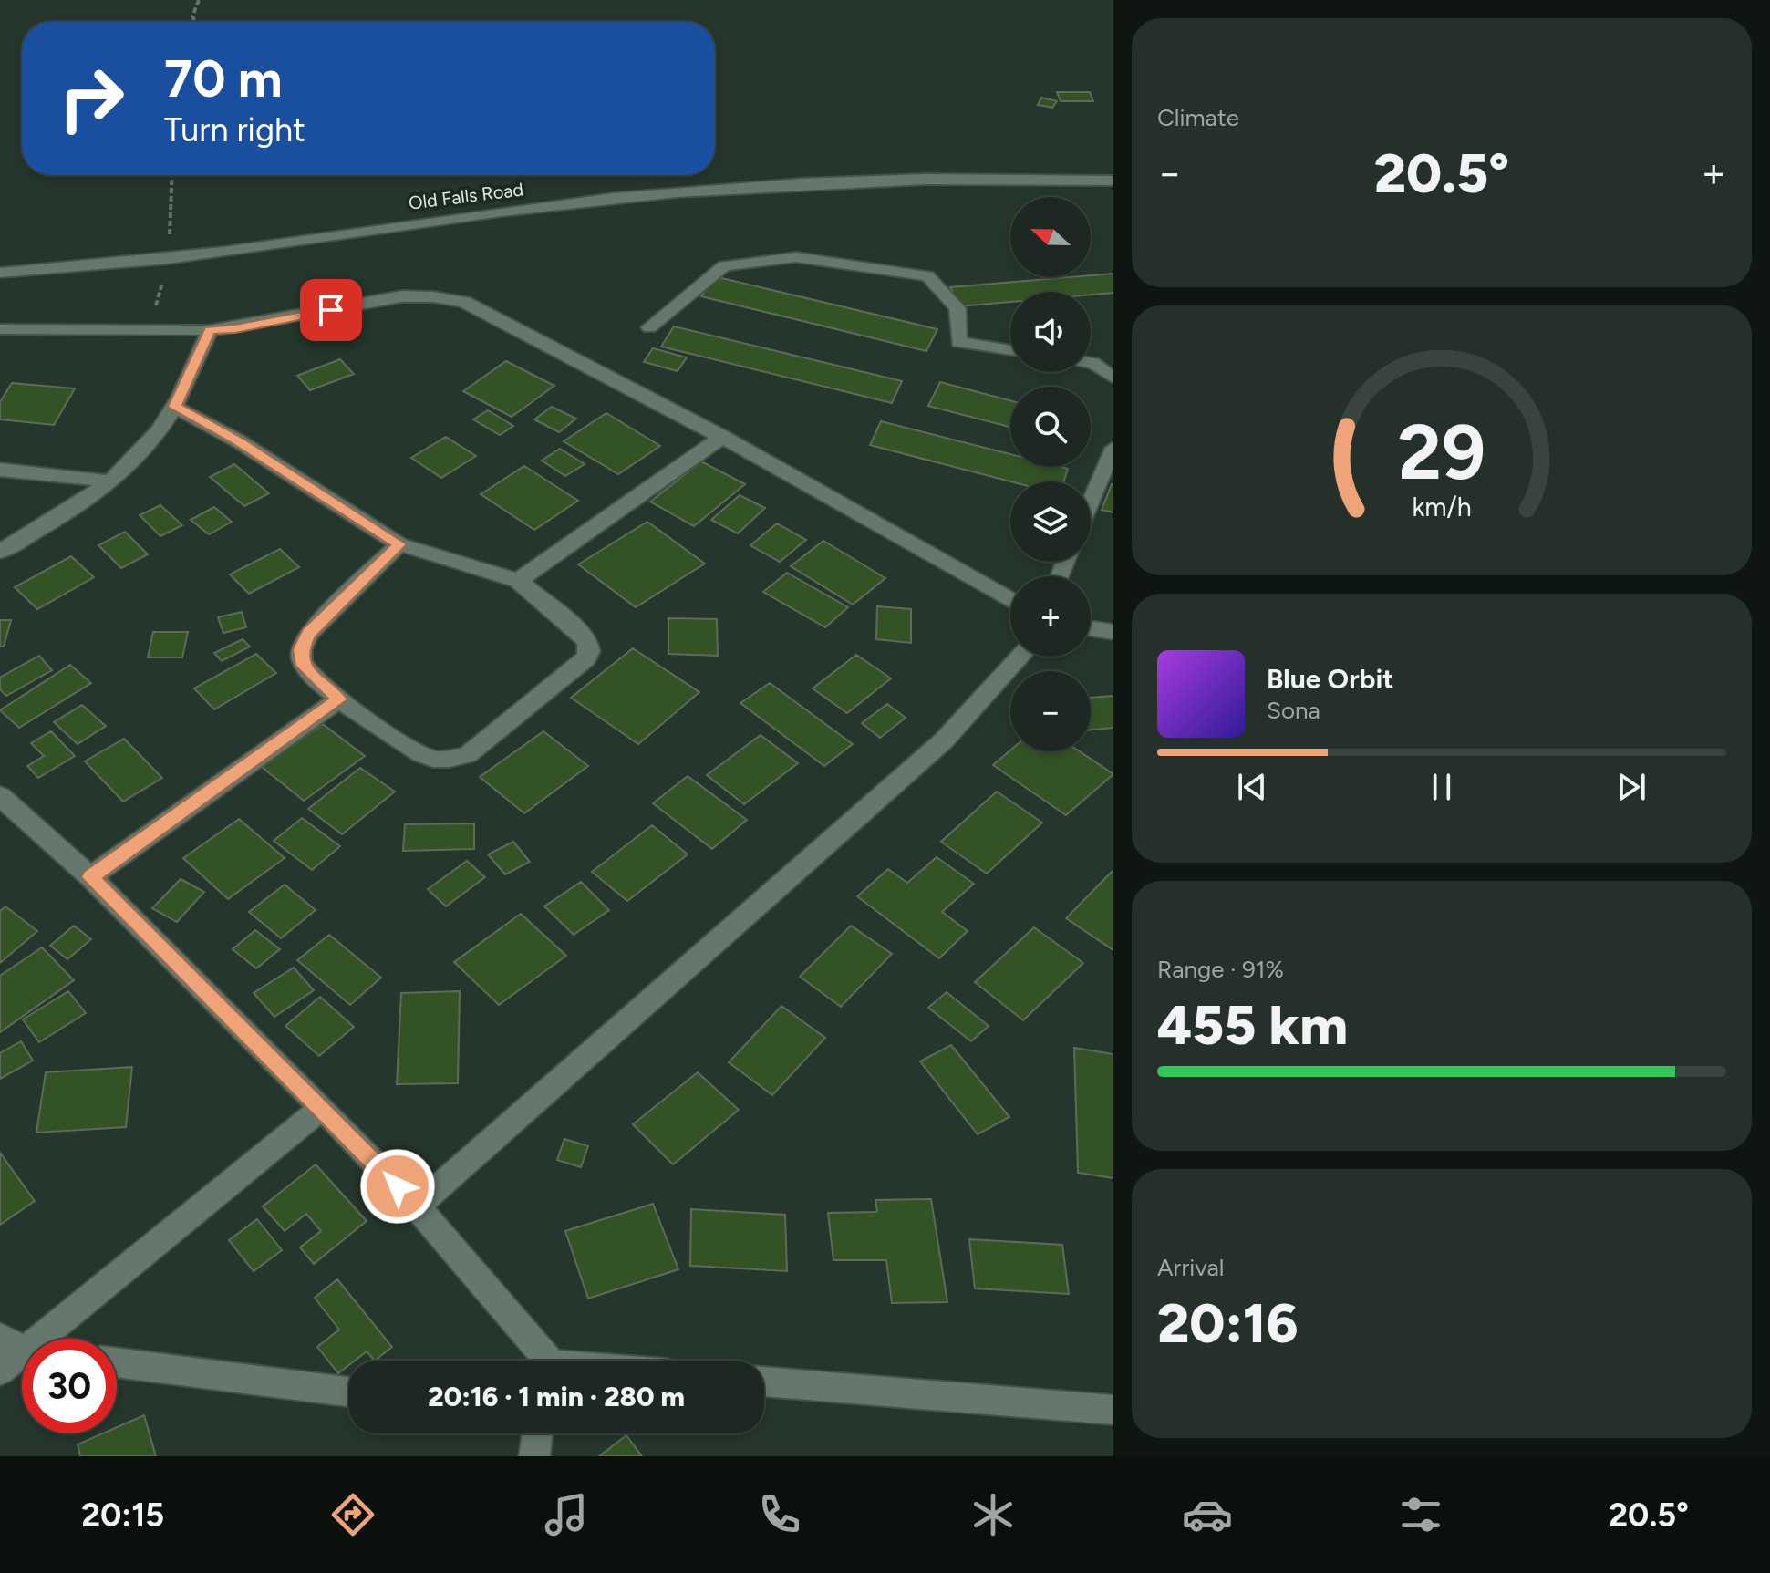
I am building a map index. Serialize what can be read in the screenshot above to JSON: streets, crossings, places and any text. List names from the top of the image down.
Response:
{
  "streets": {
    "street": ["Old Falls Road"]
  },
  "north": "left",
  "page": {
    "tile": [
      "Climate",
      ["Range · 91%", "455 km"],
      ["Arrival", "20:16"]
    ],
    "turn": ["70 m", "Turn right"],
    "heat": ["−", "20.5°", "+"],
    "map_buttons": ["+", "−"],
    "song": ["Blue Orbit", "Sona"],
    "limit": "30",
    "trip": "20:16 · 1 min · 280 m",
    "tabs": ["20:15", "20.5°"],
    "gauge": ["29", "km/h"]
  }
}
